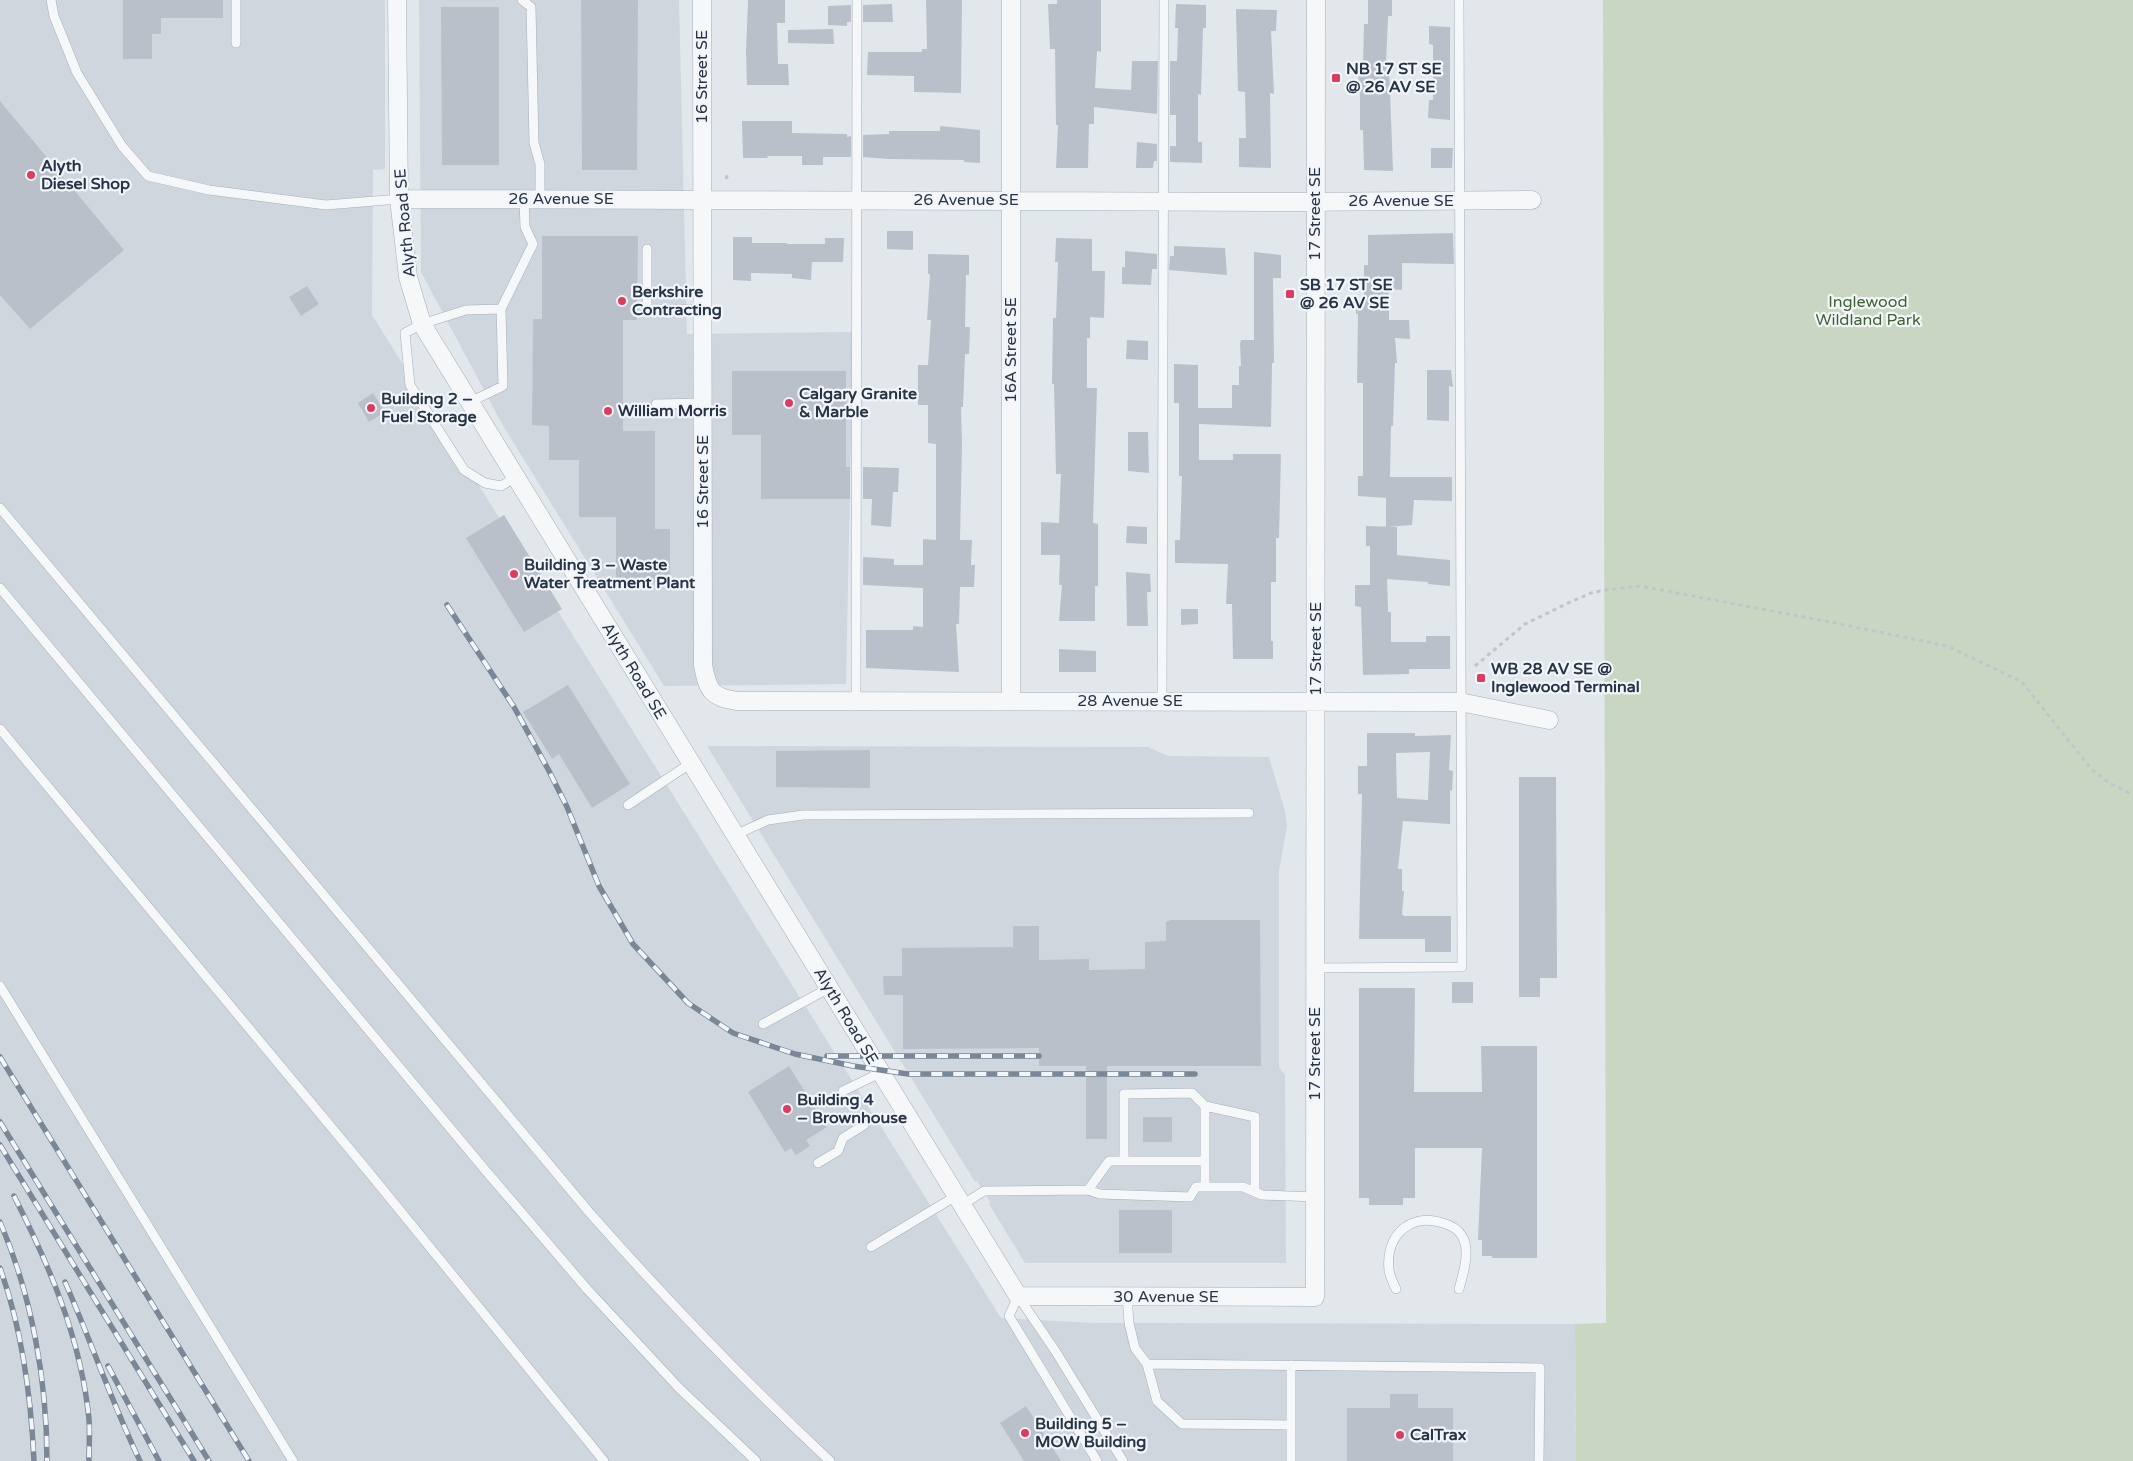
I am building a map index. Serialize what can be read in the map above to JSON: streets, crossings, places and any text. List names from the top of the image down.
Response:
{
  "streets": {
    "street": [
      "16 Street SE",
      "26 Avenue SE",
      "17 Street SE",
      "Alyth Road SE",
      "16A Street SE",
      "28 Avenue SE",
      "30 Avenue SE"
    ]
  },
  "crossings": [
    ["16 Street SE", "26 Avenue SE"],
    ["16 Street SE", "28 Avenue SE"],
    ["26 Avenue SE", "17 Street SE"],
    ["26 Avenue SE", "Alyth Road SE"],
    ["26 Avenue SE", "16A Street SE"],
    ["17 Street SE", "28 Avenue SE"],
    ["17 Street SE", "30 Avenue SE"],
    ["Alyth Road SE", "30 Avenue SE"],
    ["16A Street SE", "28 Avenue SE"]
  ],
  "parks": ["Inglewood Wildland Park"],
  "places": {
    "transit": ["NB 17 ST SE @ 26 AV SE", "SB 17 ST SE @ 26 AV SE", "WB 28 AV SE @ Inglewood Terminal"],
    "other": [
      "Alyth Diesel Shop",
      "Berkshire Contracting",
      "Calgary Granite & Marble",
      "Building 2 – Fuel Storage",
      "William Morris",
      "Building 3 – Waste Water Treatment Plant",
      "Building 4 – Brownhouse",
      "Building 5 – MOW Building",
      "CalTrax"
    ]
  }
}
